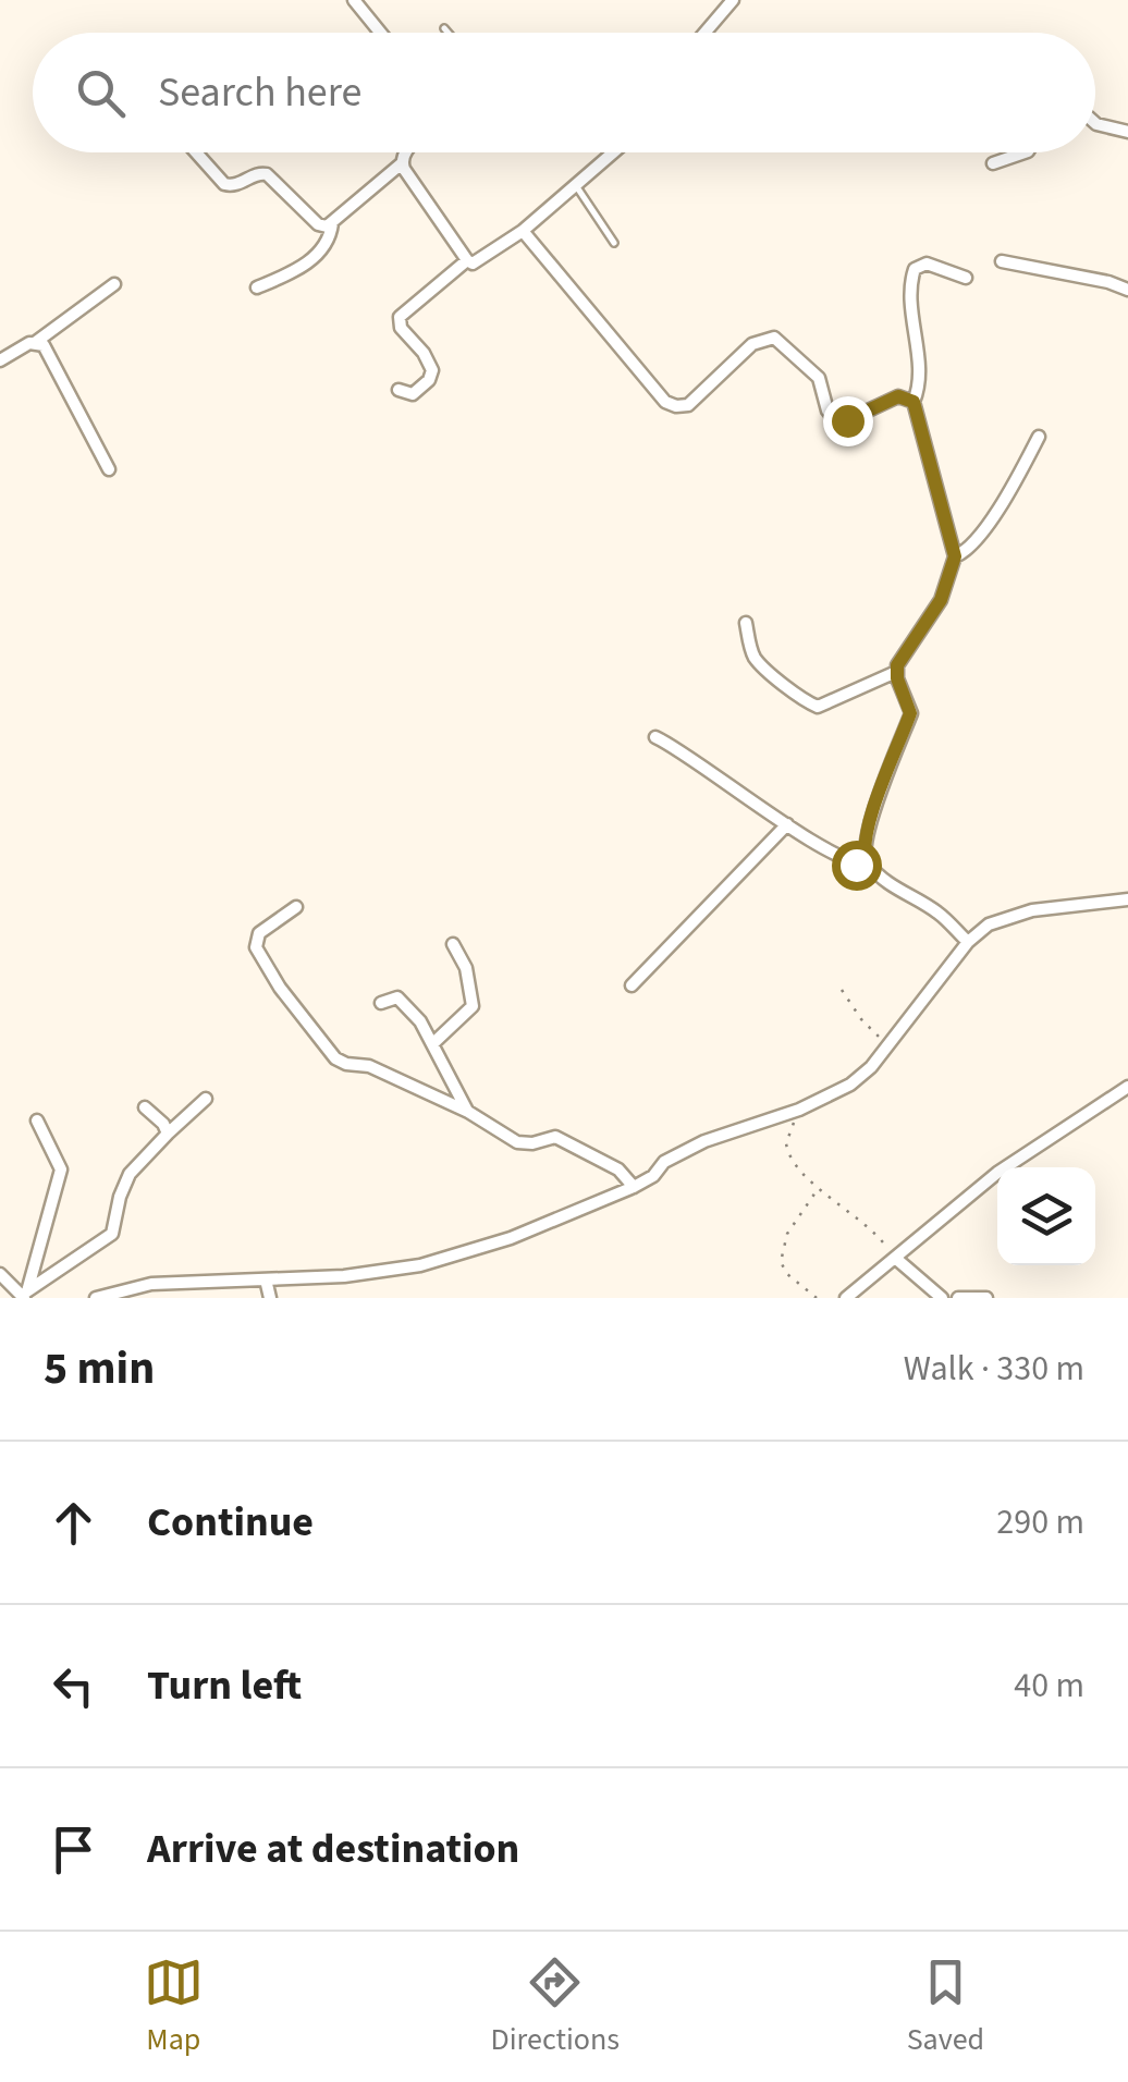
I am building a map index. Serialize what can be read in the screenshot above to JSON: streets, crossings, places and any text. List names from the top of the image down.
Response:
{
  "page": {
    "search": "Search here",
    "heading": ["5 min", "Walk · 330 m"],
    "list": [
      ["Continue", "290 m"],
      ["Turn left", "40 m"],
      "Arrive at destination"
    ],
    "nav": ["Map", "Directions", "Saved"]
  }
}
